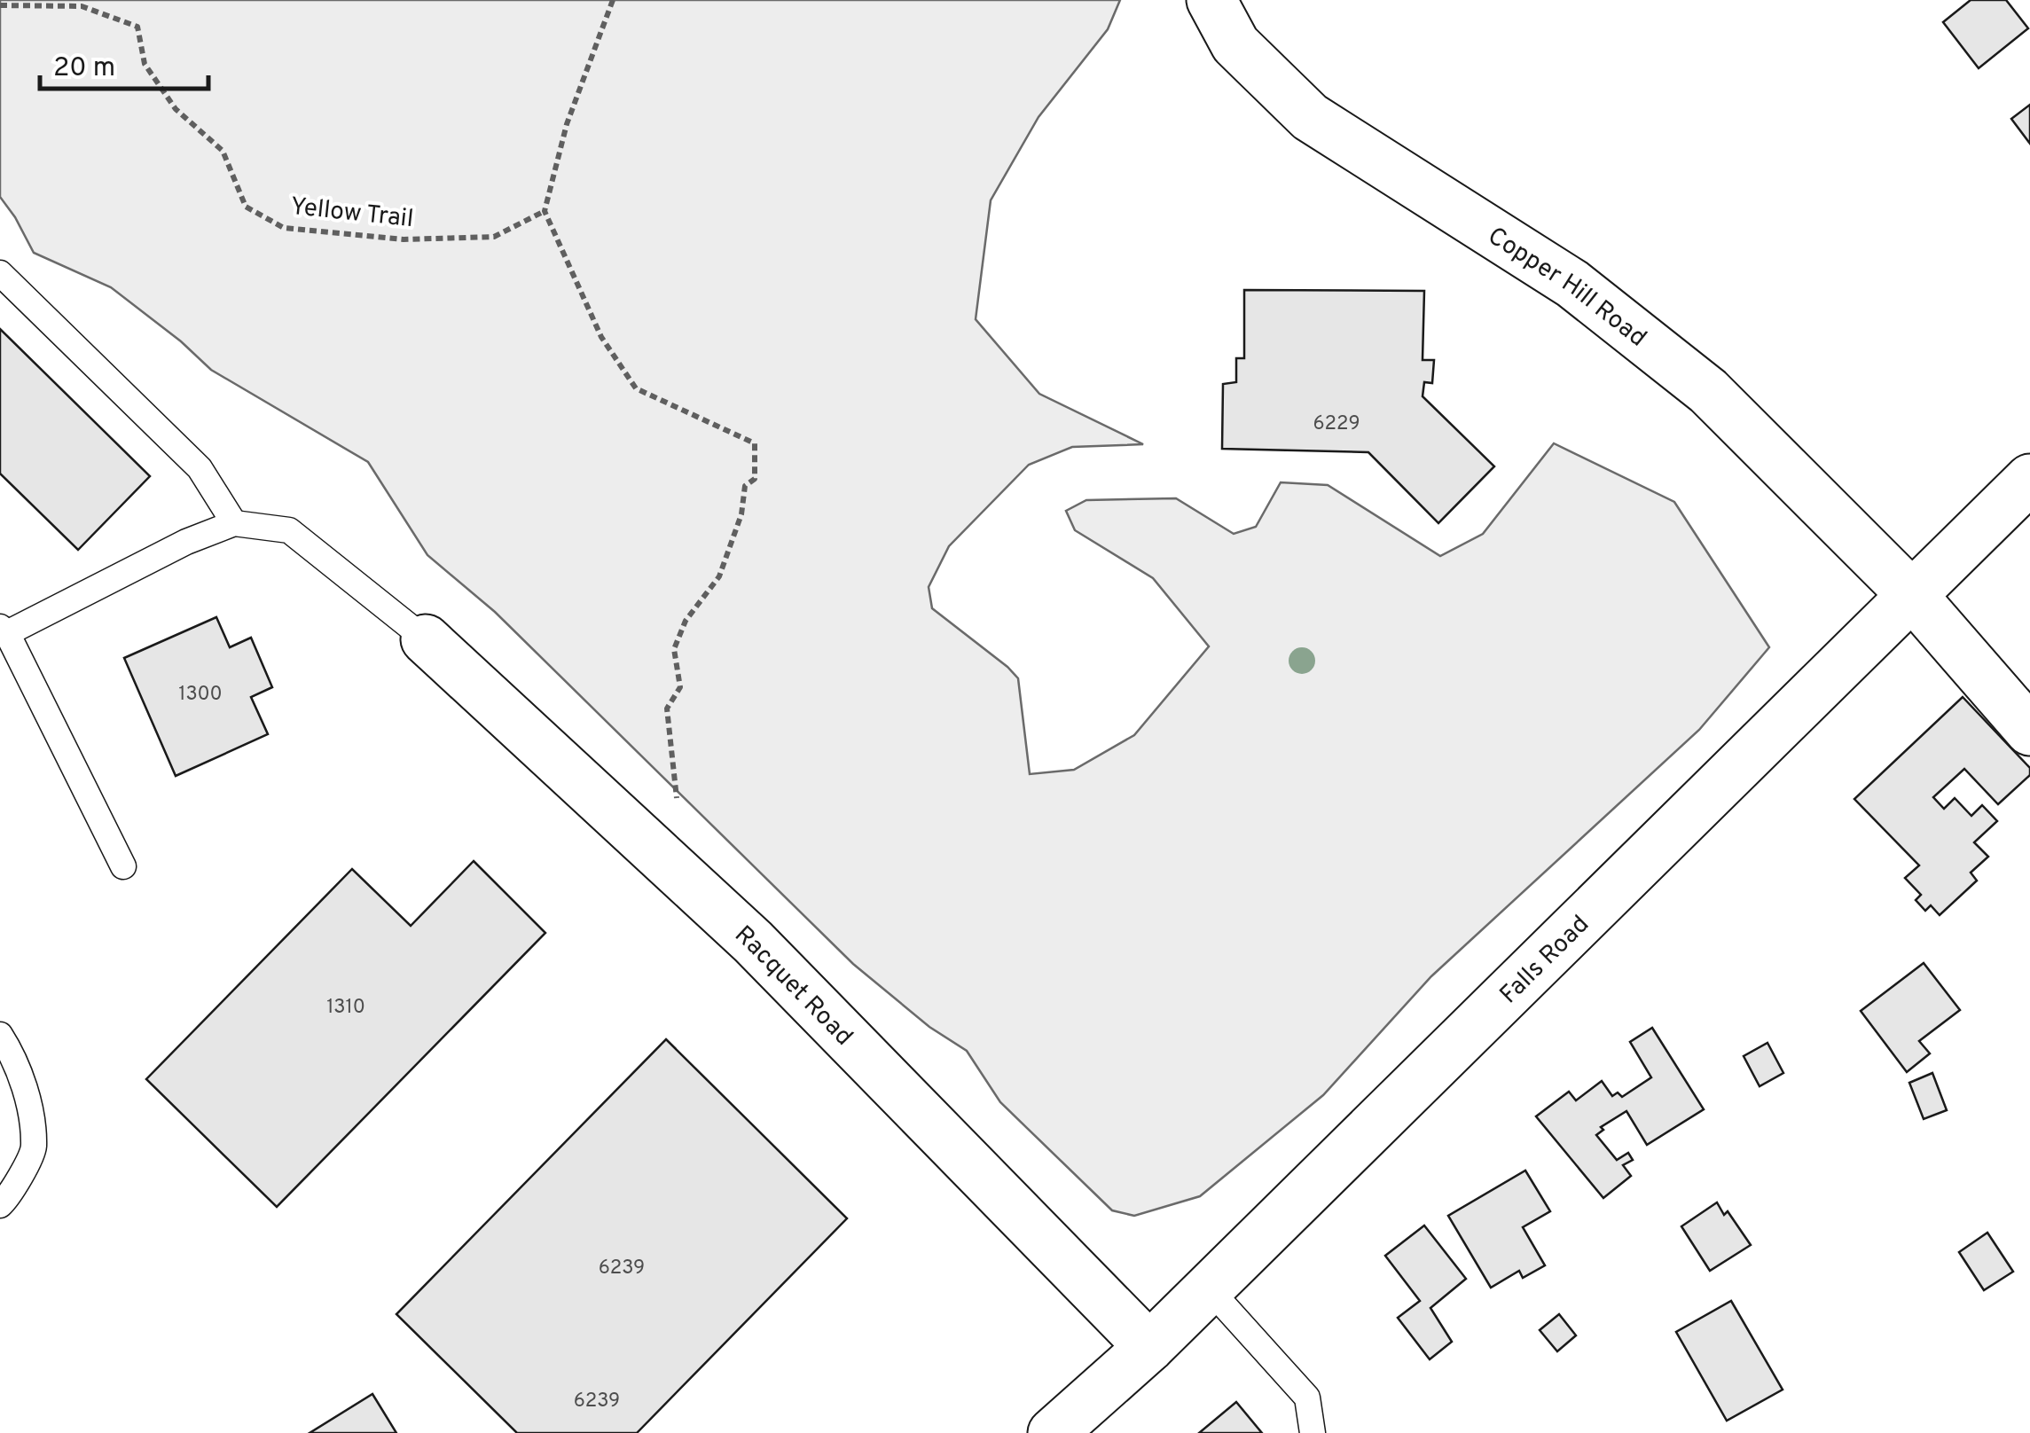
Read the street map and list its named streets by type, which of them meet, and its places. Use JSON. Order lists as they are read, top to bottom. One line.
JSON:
{"streets":{"street":["Copper Hill Road","Falls Road","Racquet Road"],"path":["Yellow Trail"]},"crossings":[["Copper Hill Road","Falls Road"],["Falls Road","Racquet Road"]],"house_numbers":["6229","1300","1310","6239","6239"],"scale_bar":"20 m"}
